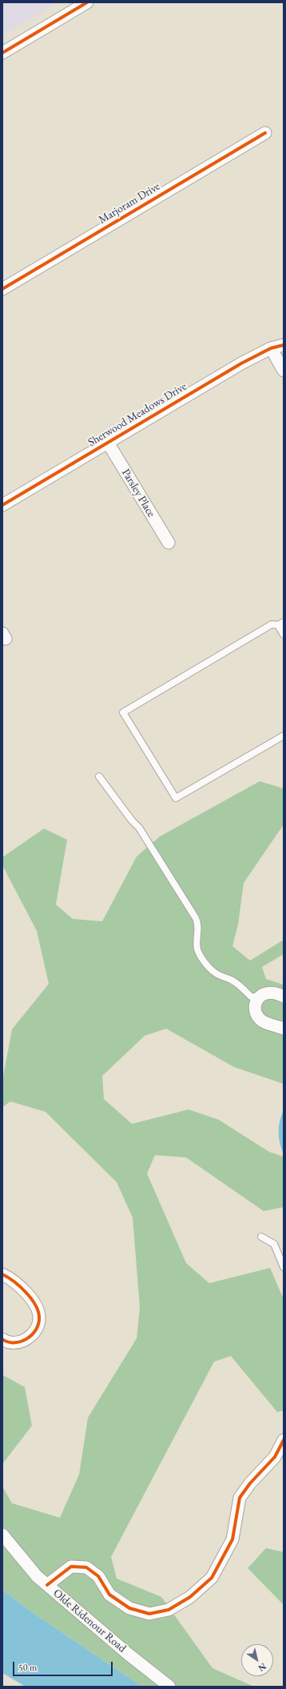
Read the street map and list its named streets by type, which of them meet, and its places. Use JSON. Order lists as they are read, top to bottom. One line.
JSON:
{"streets":{"street":["Marjoram Drive","Sherwood Meadows Drive","Parsley Place","Olde Ridenour Road"]},"crossings":[["Sherwood Meadows Drive","Parsley Place"]],"scale_bar":"50 m","north":"bottom right"}
